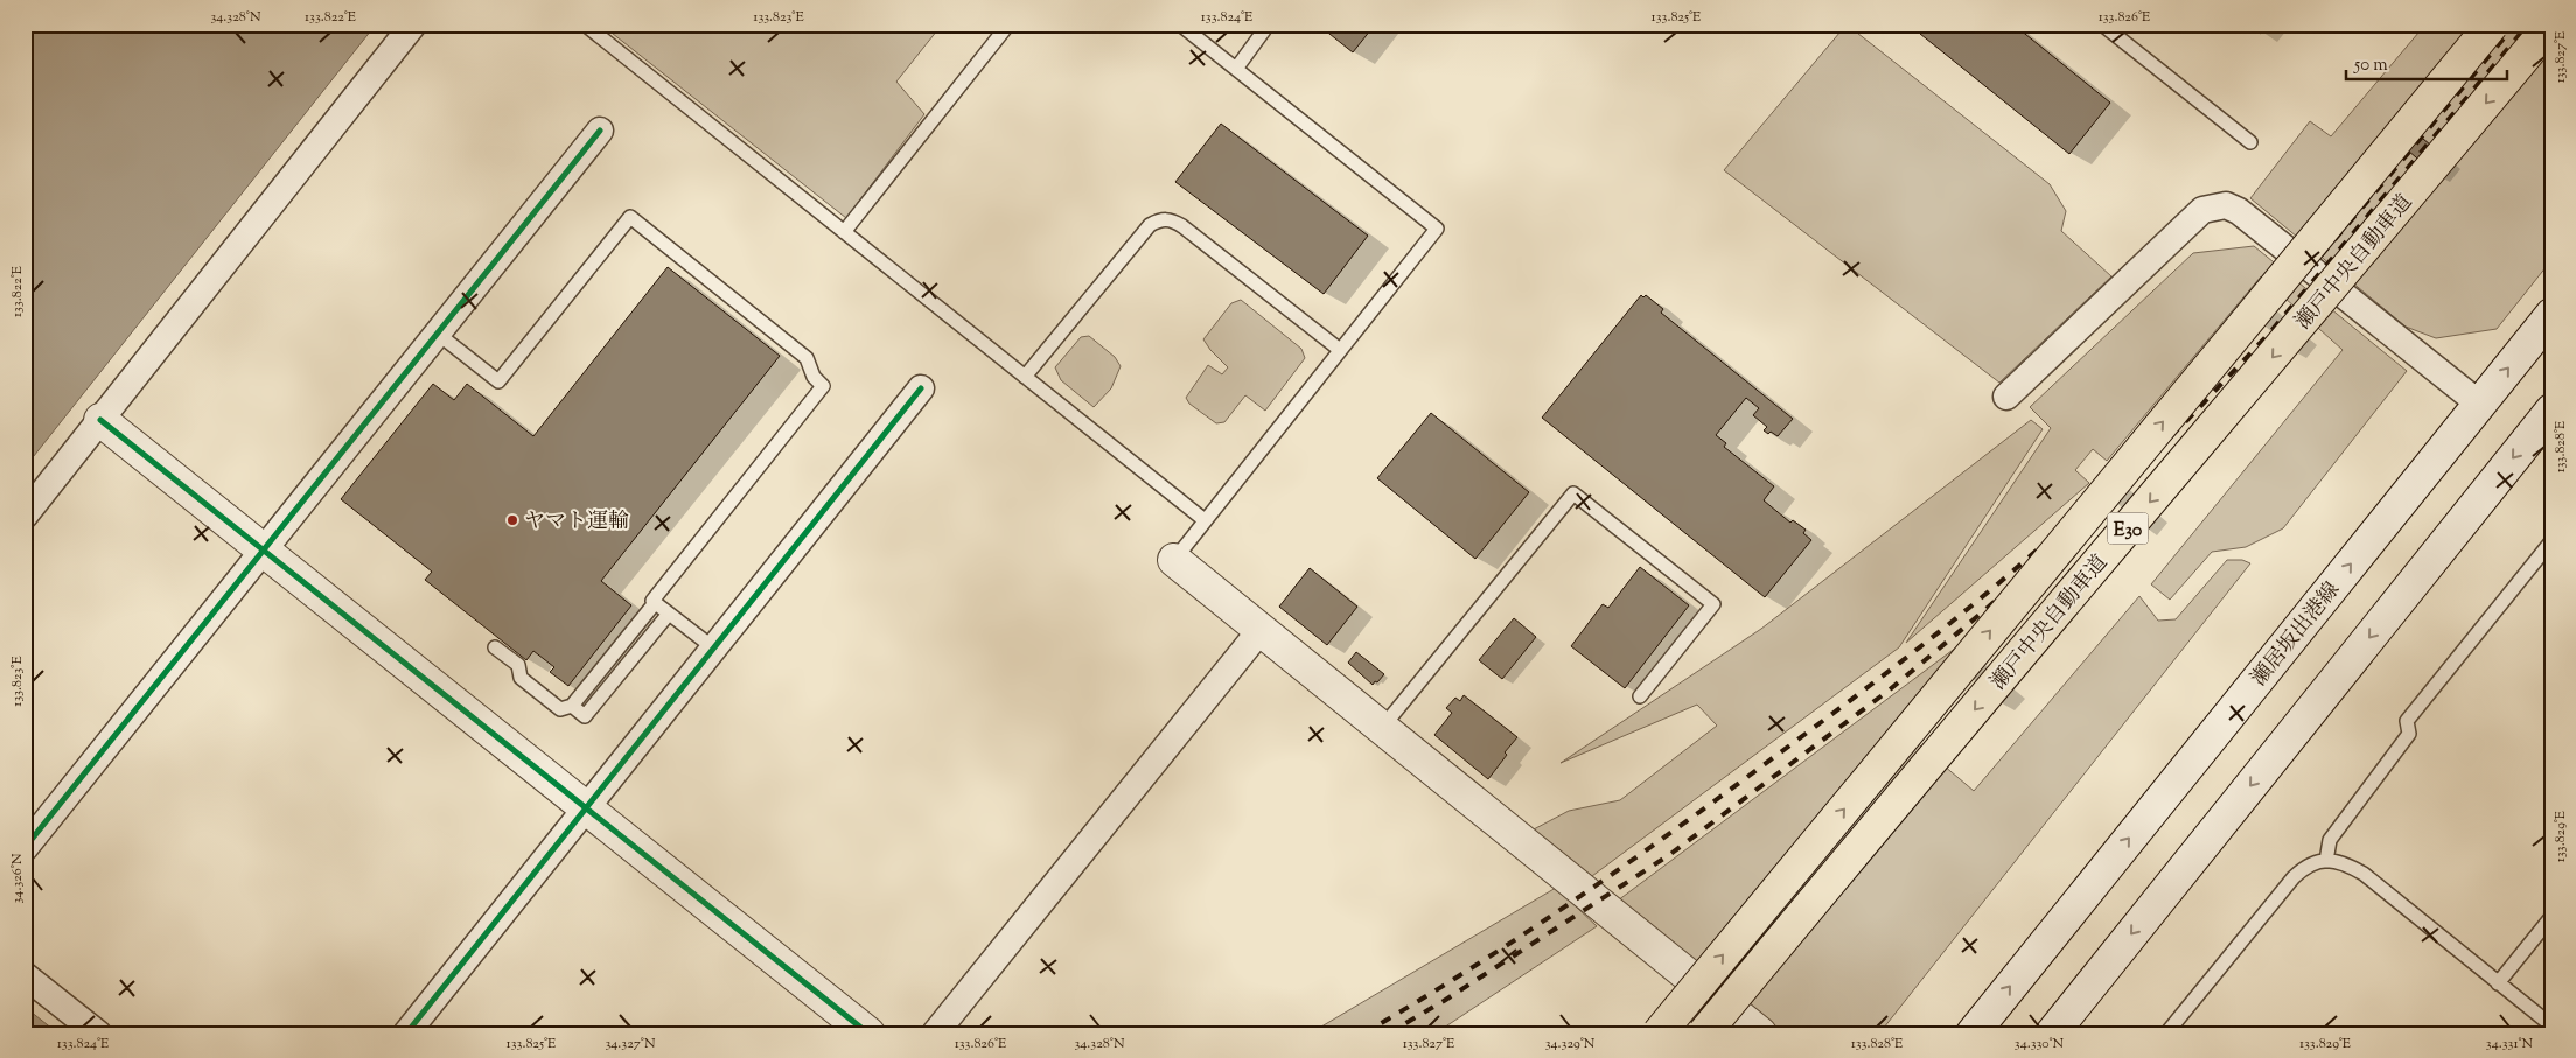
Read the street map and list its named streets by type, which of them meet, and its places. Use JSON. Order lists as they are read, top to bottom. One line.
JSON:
{"streets":{"highway":["瀬戸中央自動車道","E30"],"street":["瀬居坂出港線"]},"places":["ヤマト運輸"],"scale_bar":"50 m","coordinates":["34.328°N","133.822°E","133.823°E","133.824°E","133.825°E","133.826°E","133.827°E","133.828°E","133.829°E","34.326°N","34.327°N","34.329°N","34.330°N","34.331°N"]}
